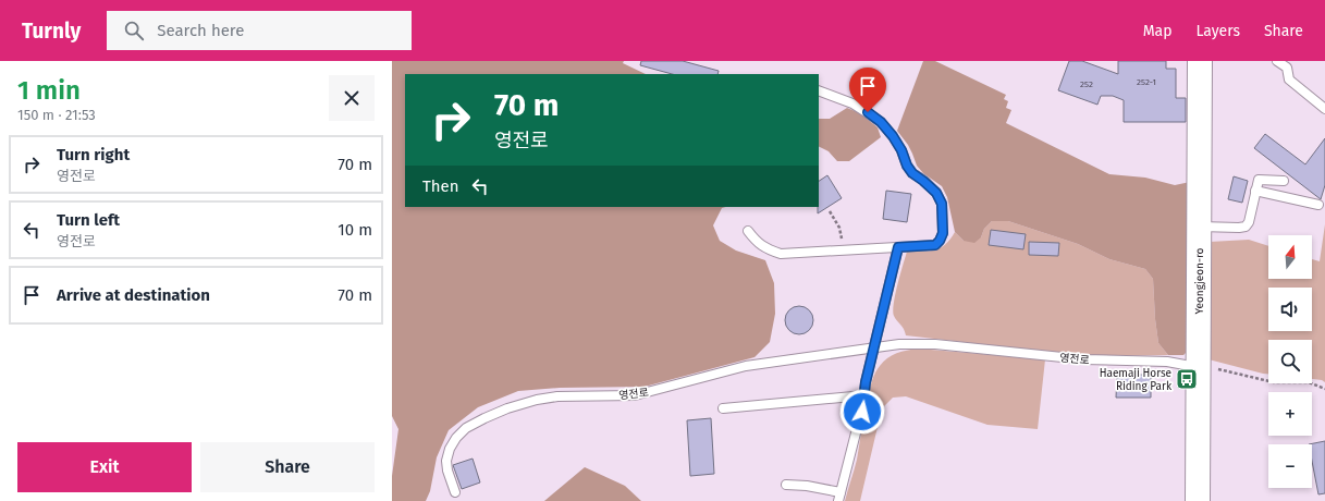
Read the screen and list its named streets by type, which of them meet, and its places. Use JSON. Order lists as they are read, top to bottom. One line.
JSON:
{"streets":{"street":["Yeongjeon-ro"],"lane":["영전로"]},"crossings":[["Yeongjeon-ro","영전로"]],"places":{"bus stop":["Haemaji Horse Riding Park"]},"house_numbers":["252-1","252"],"north":"top","page":{"header":"Turnly","search":"Search here","nav":["Map","Layers","Share"],"heading":["1 min","150 m · 21:53"],"turn":["70 m","영전로"],"list":[{"name":"Turn right","note":"영전로","value":"70 m"},{"name":"Turn left","note":"영전로","value":"10 m"},{"name":"Arrive at destination","value":"70 m"}],"then":"Then","map_buttons":["+","−"],"buttons":["Exit","Share"]}}
